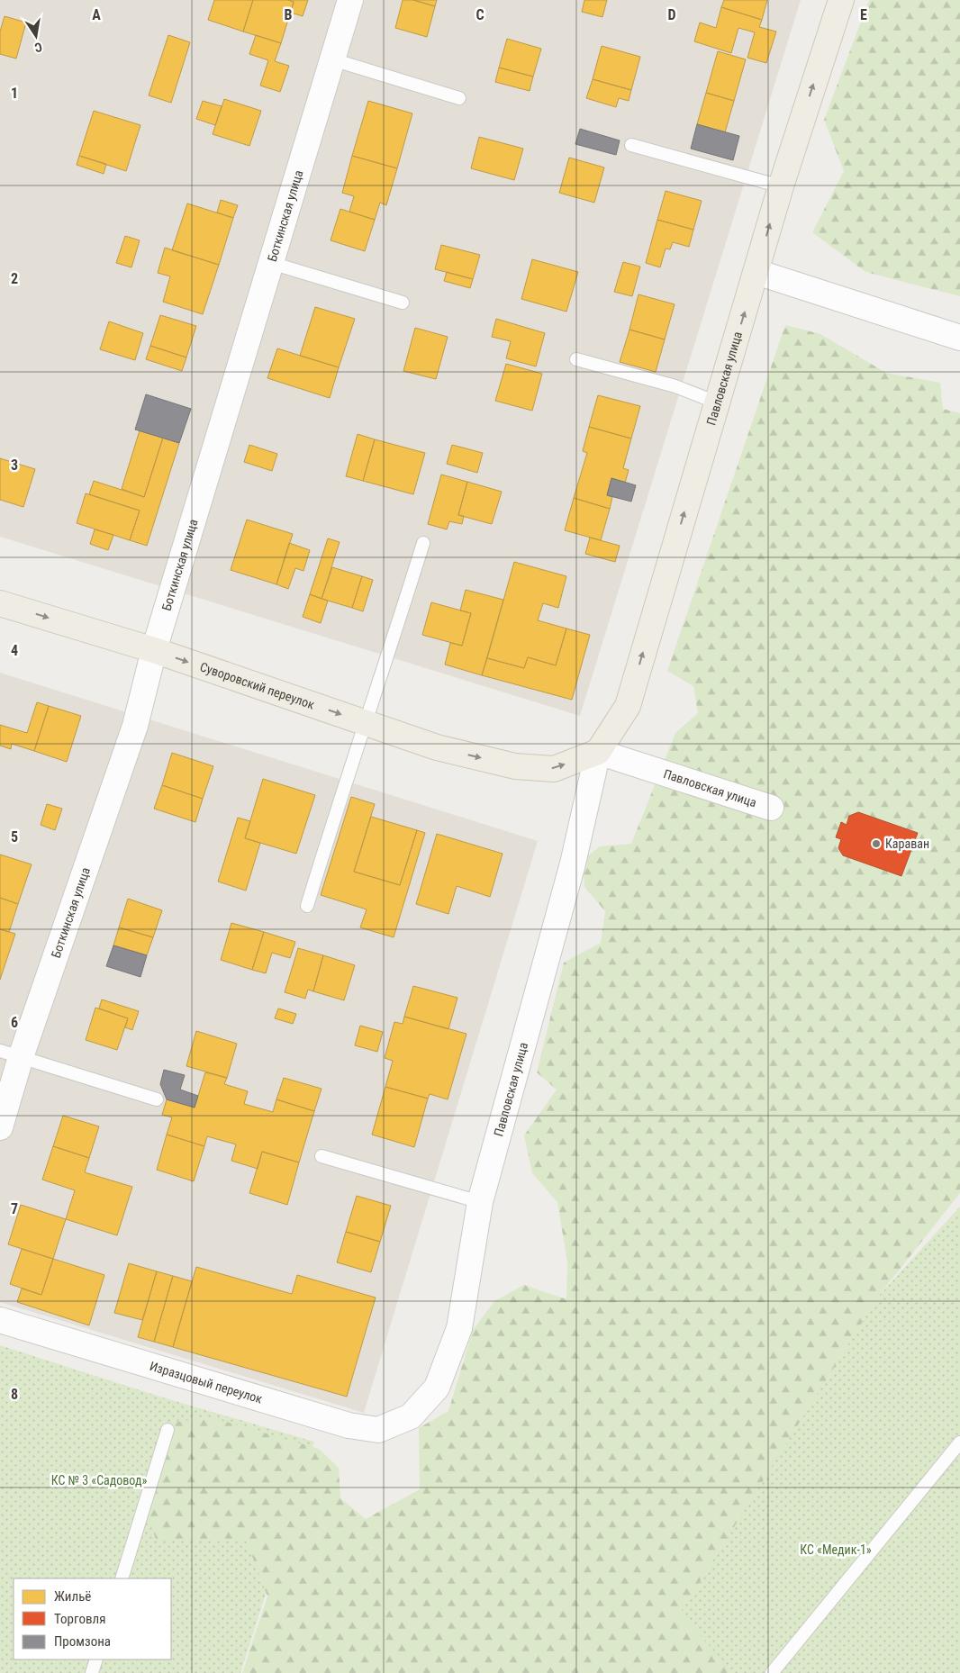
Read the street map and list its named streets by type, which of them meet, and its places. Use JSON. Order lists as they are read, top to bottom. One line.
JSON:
{"streets":{"main road":["Павловская улица","Суворовский переулок"],"street":["Боткинская улица","Изразцовый переулок"]},"crossings":[["Боткинская улица","Суворовский переулок"],["Павловская улица","Суворовский переулок"],["Павловская улица","Изразцовый переулок"]],"one_way":["Павловская улица","Суворовский переулок"],"parks":["КС № 3 «Садовод»","КС «Медик-1»"],"places":["Караван"],"legend":["Жильё","Торговля","Промзона"],"north":"bottom","grid":{"columns":["A","B","C","D","E"],"rows":["1","2","3","4","5","6","7","8"]}}
